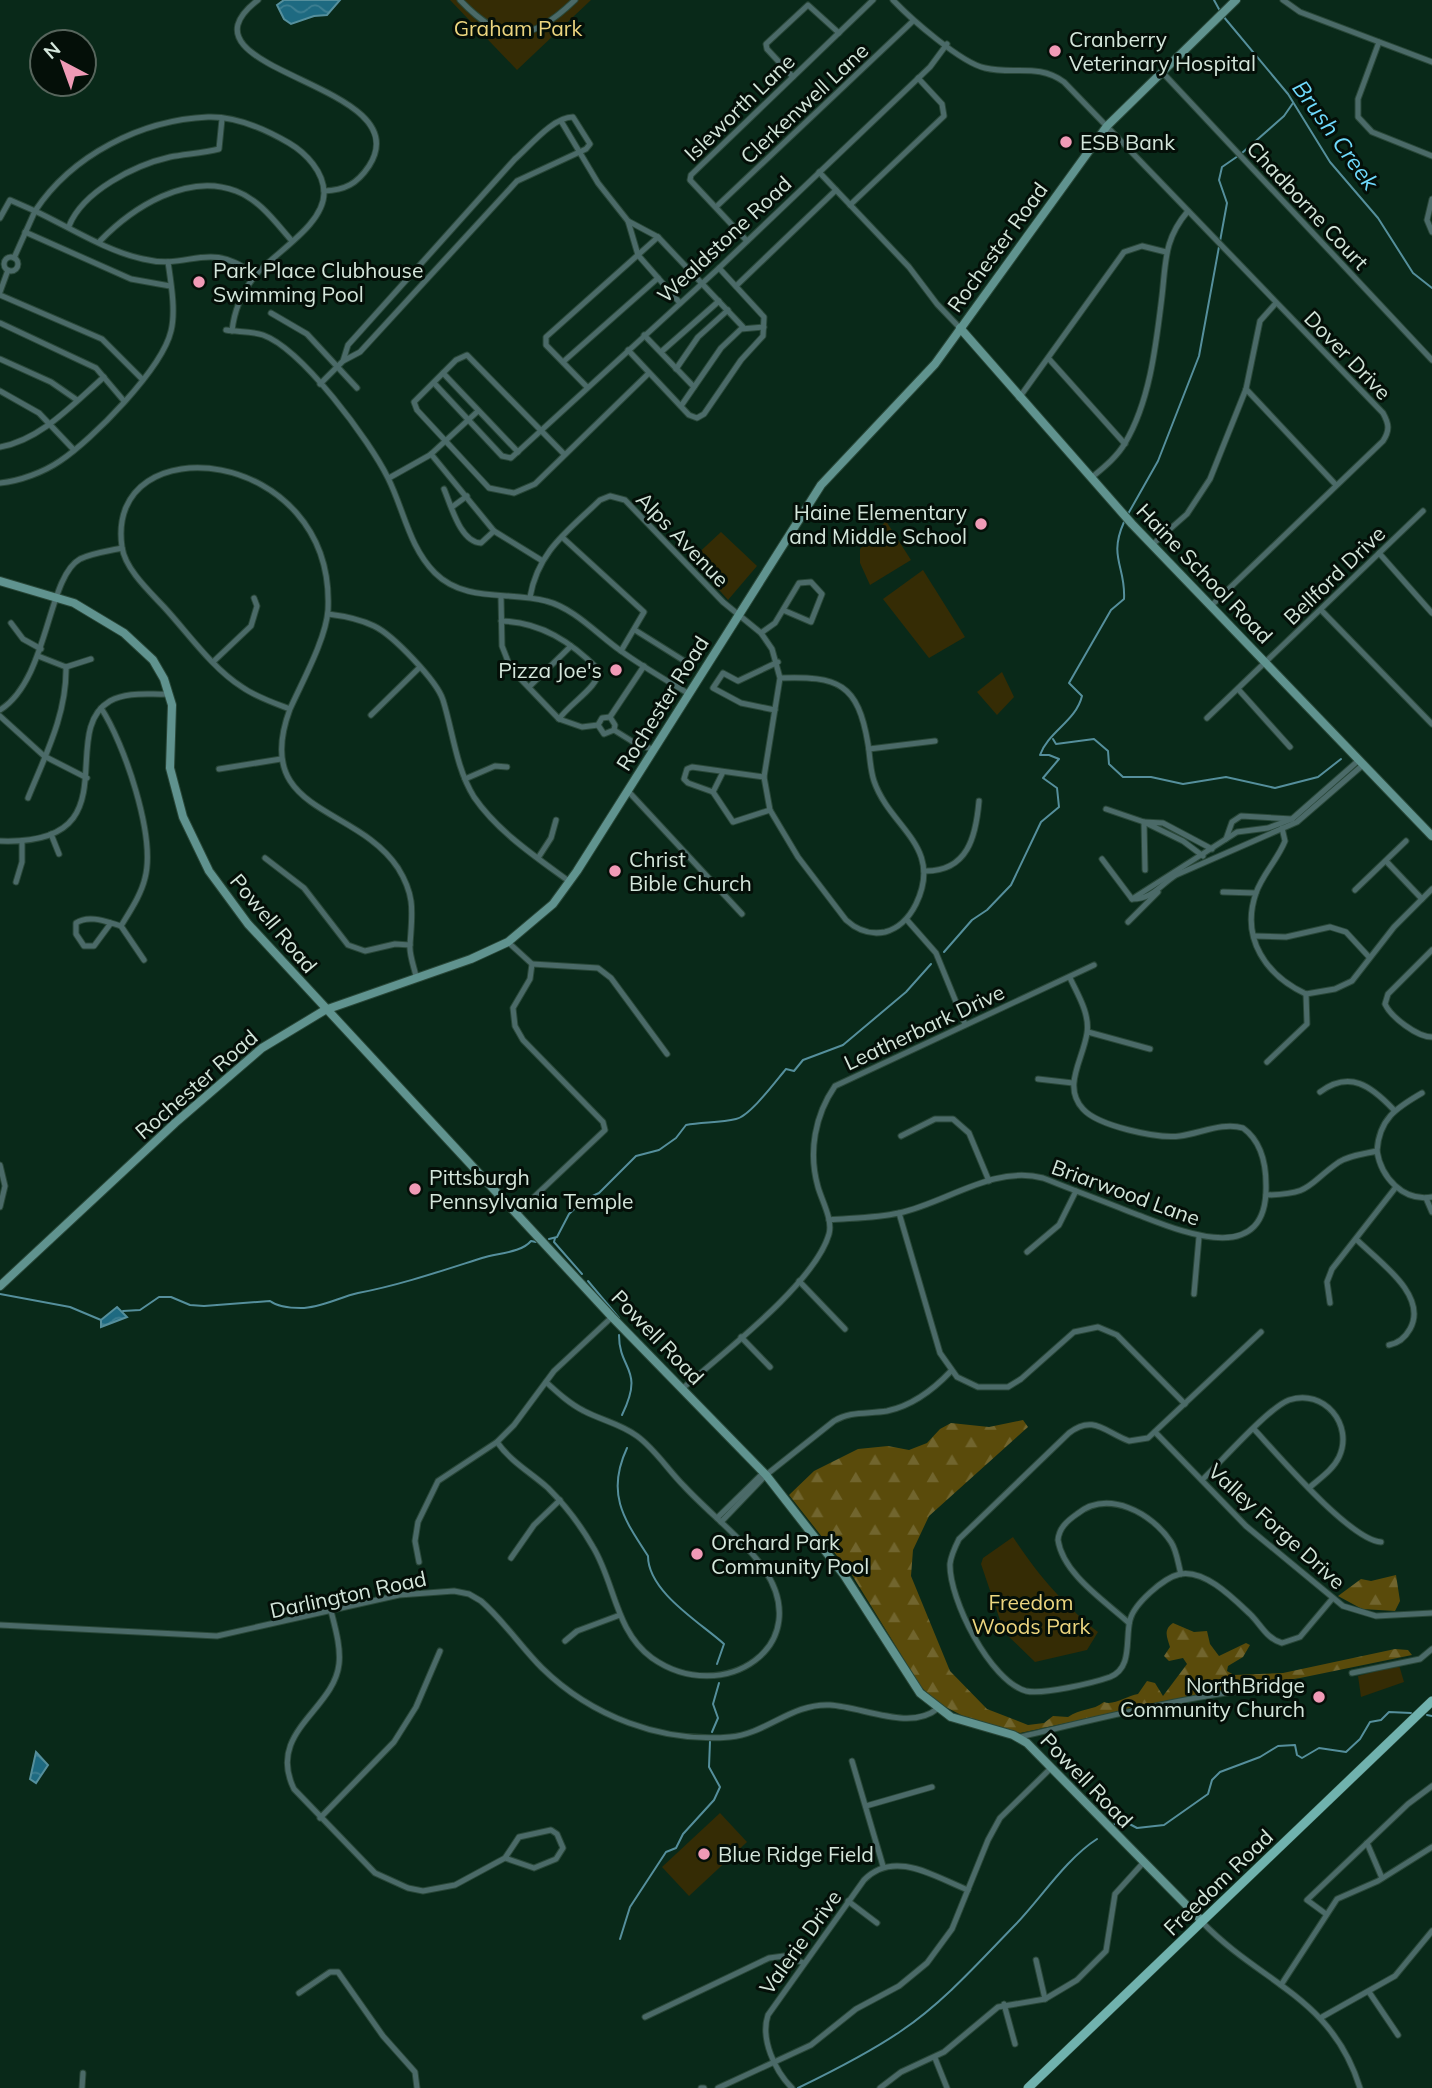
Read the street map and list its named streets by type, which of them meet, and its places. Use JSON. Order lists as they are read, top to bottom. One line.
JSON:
{"streets":{"main road":["Freedom Road"],"street":["Clerkenwell Lane","Isleworth Lane","Chadborne Court","Wealdstone Road","Rochester Road","Dover Drive","Alps Avenue","Haine School Road","Bellford Drive","Powell Road","Leatherbark Drive","Briarwood Lane","Valley Forge Drive","Darlington Road","Valerie Drive"]},"crossings":[["Clerkenwell Lane","Isleworth Lane"],["Clerkenwell Lane","Dover Drive"],["Isleworth Lane","Wealdstone Road"],["Chadborne Court","Rochester Road"],["Wealdstone Road","Dover Drive"],["Rochester Road","Dover Drive"],["Rochester Road","Alps Avenue"],["Rochester Road","Haine School Road"],["Rochester Road","Powell Road"],["Dover Drive","Haine School Road"],["Haine School Road","Bellford Drive"],["Powell Road","Darlington Road"],["Powell Road","Freedom Road"],["Leatherbark Drive","Briarwood Lane"]],"water":["Brush Creek"],"parks":["Graham Park","Freedom Woods Park"],"places":["Cranberry Veterinary Hospital","ESB Bank","Park Place Clubhouse Swimming Pool","Haine Elementary and Middle School","Pizza Joe's","Christ Bible Church","Pittsburgh Pennsylvania Temple","Orchard Park Community Pool","NorthBridge Community Church","Blue Ridge Field"],"north":"top left"}
